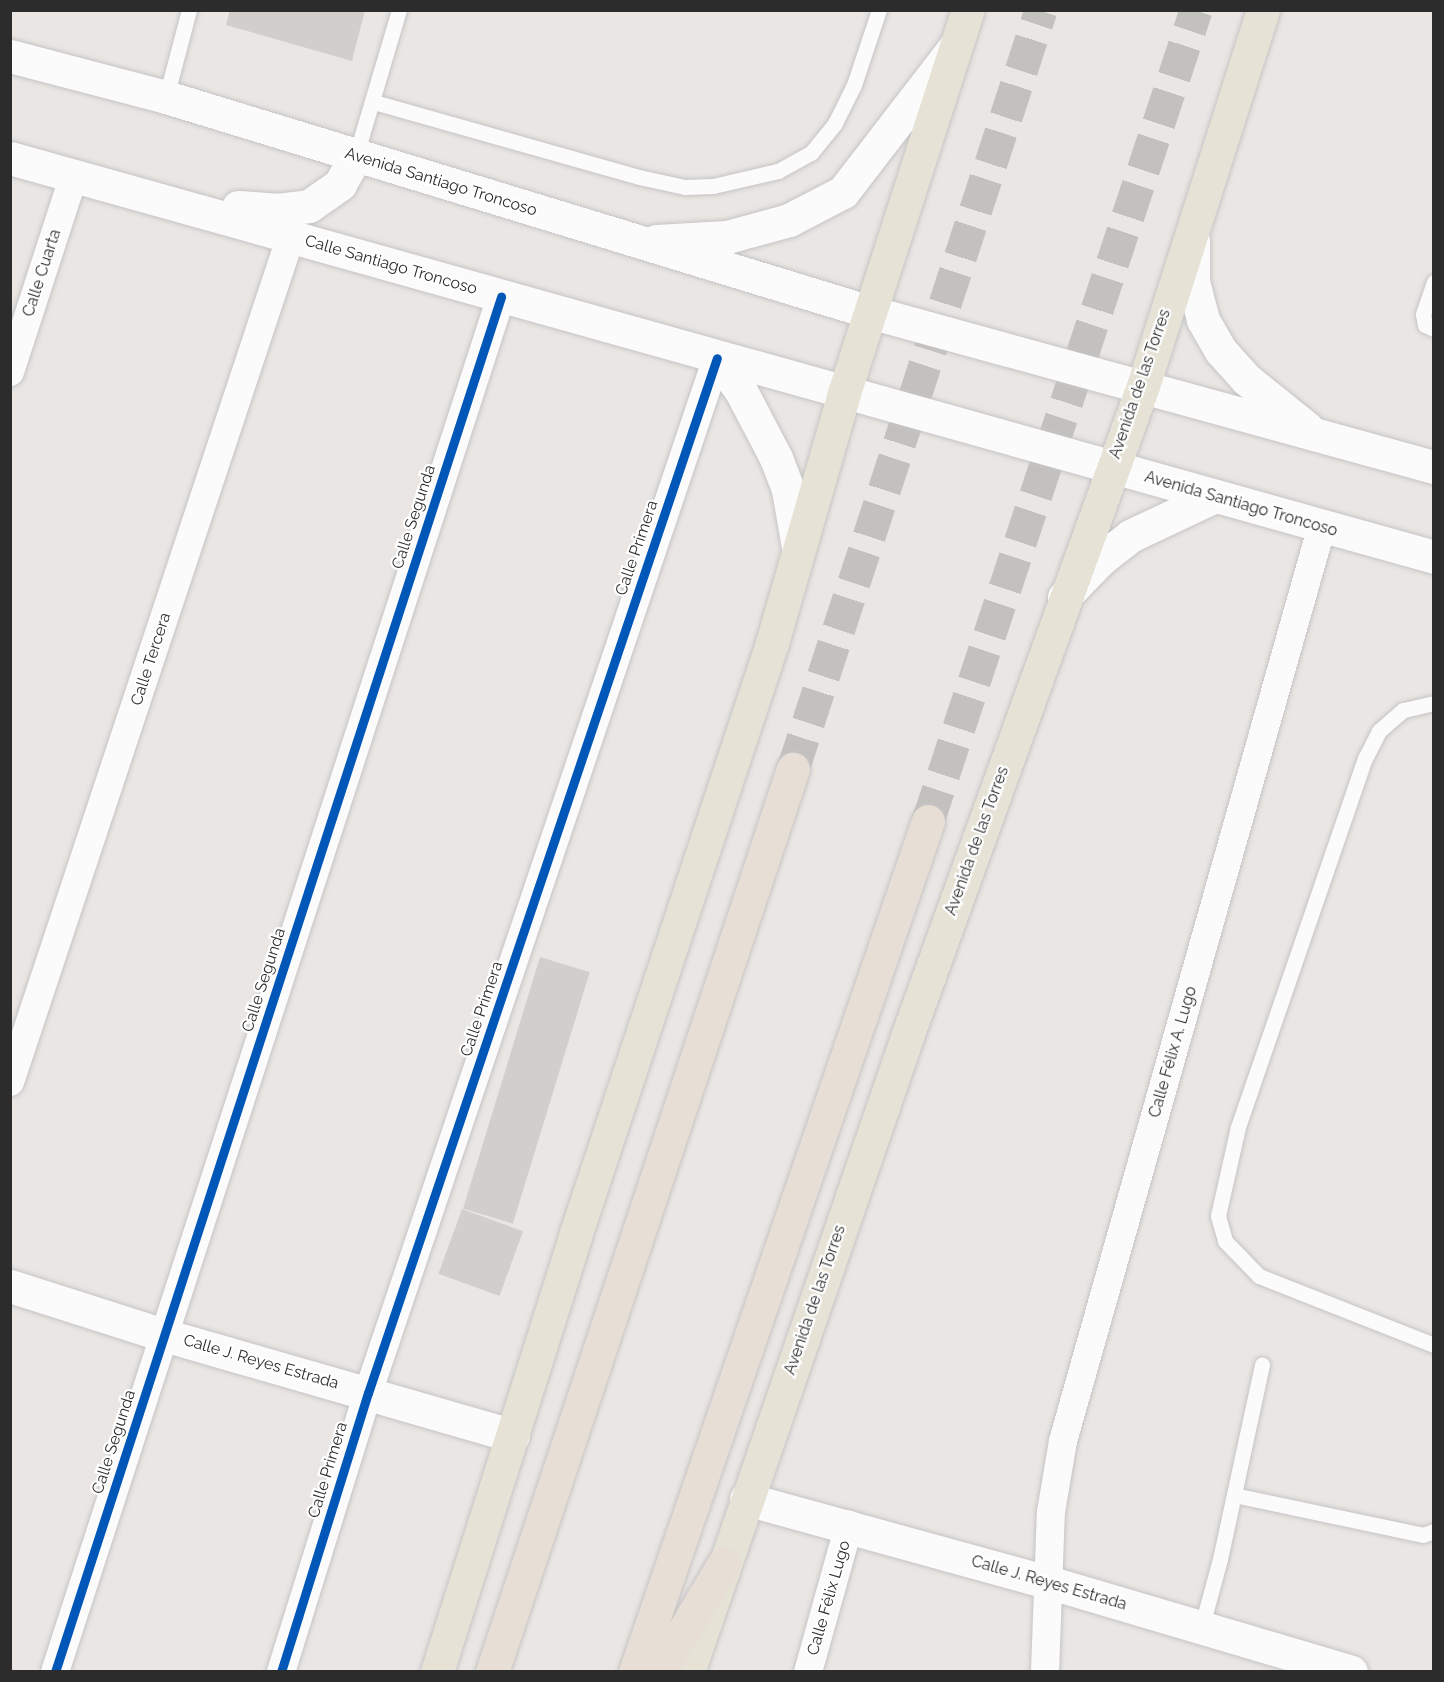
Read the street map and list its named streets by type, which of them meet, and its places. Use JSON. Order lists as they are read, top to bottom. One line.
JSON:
{"streets":{"main road":["Avenida Santiago Troncoso","Calle Santiago Troncoso","Avenida de las Torres","Calle J. Reyes Estrada"],"street":["Calle Cuarta","Calle Segunda","Calle Primera","Calle Tercera","Calle Félix A. Lugo","Calle Félix Lugo"]},"crossings":[["Avenida Santiago Troncoso","Calle Santiago Troncoso"],["Avenida Santiago Troncoso","Avenida de las Torres"],["Avenida Santiago Troncoso","Calle Félix A. Lugo"],["Calle Santiago Troncoso","Calle Cuarta"],["Calle Santiago Troncoso","Calle Segunda"],["Calle Santiago Troncoso","Calle Primera"],["Calle Santiago Troncoso","Calle Tercera"],["Avenida de las Torres","Calle J. Reyes Estrada"],["Calle Segunda","Calle J. Reyes Estrada"],["Calle Primera","Calle J. Reyes Estrada"],["Calle Félix A. Lugo","Calle J. Reyes Estrada"],["Calle J. Reyes Estrada","Calle Félix Lugo"]]}
